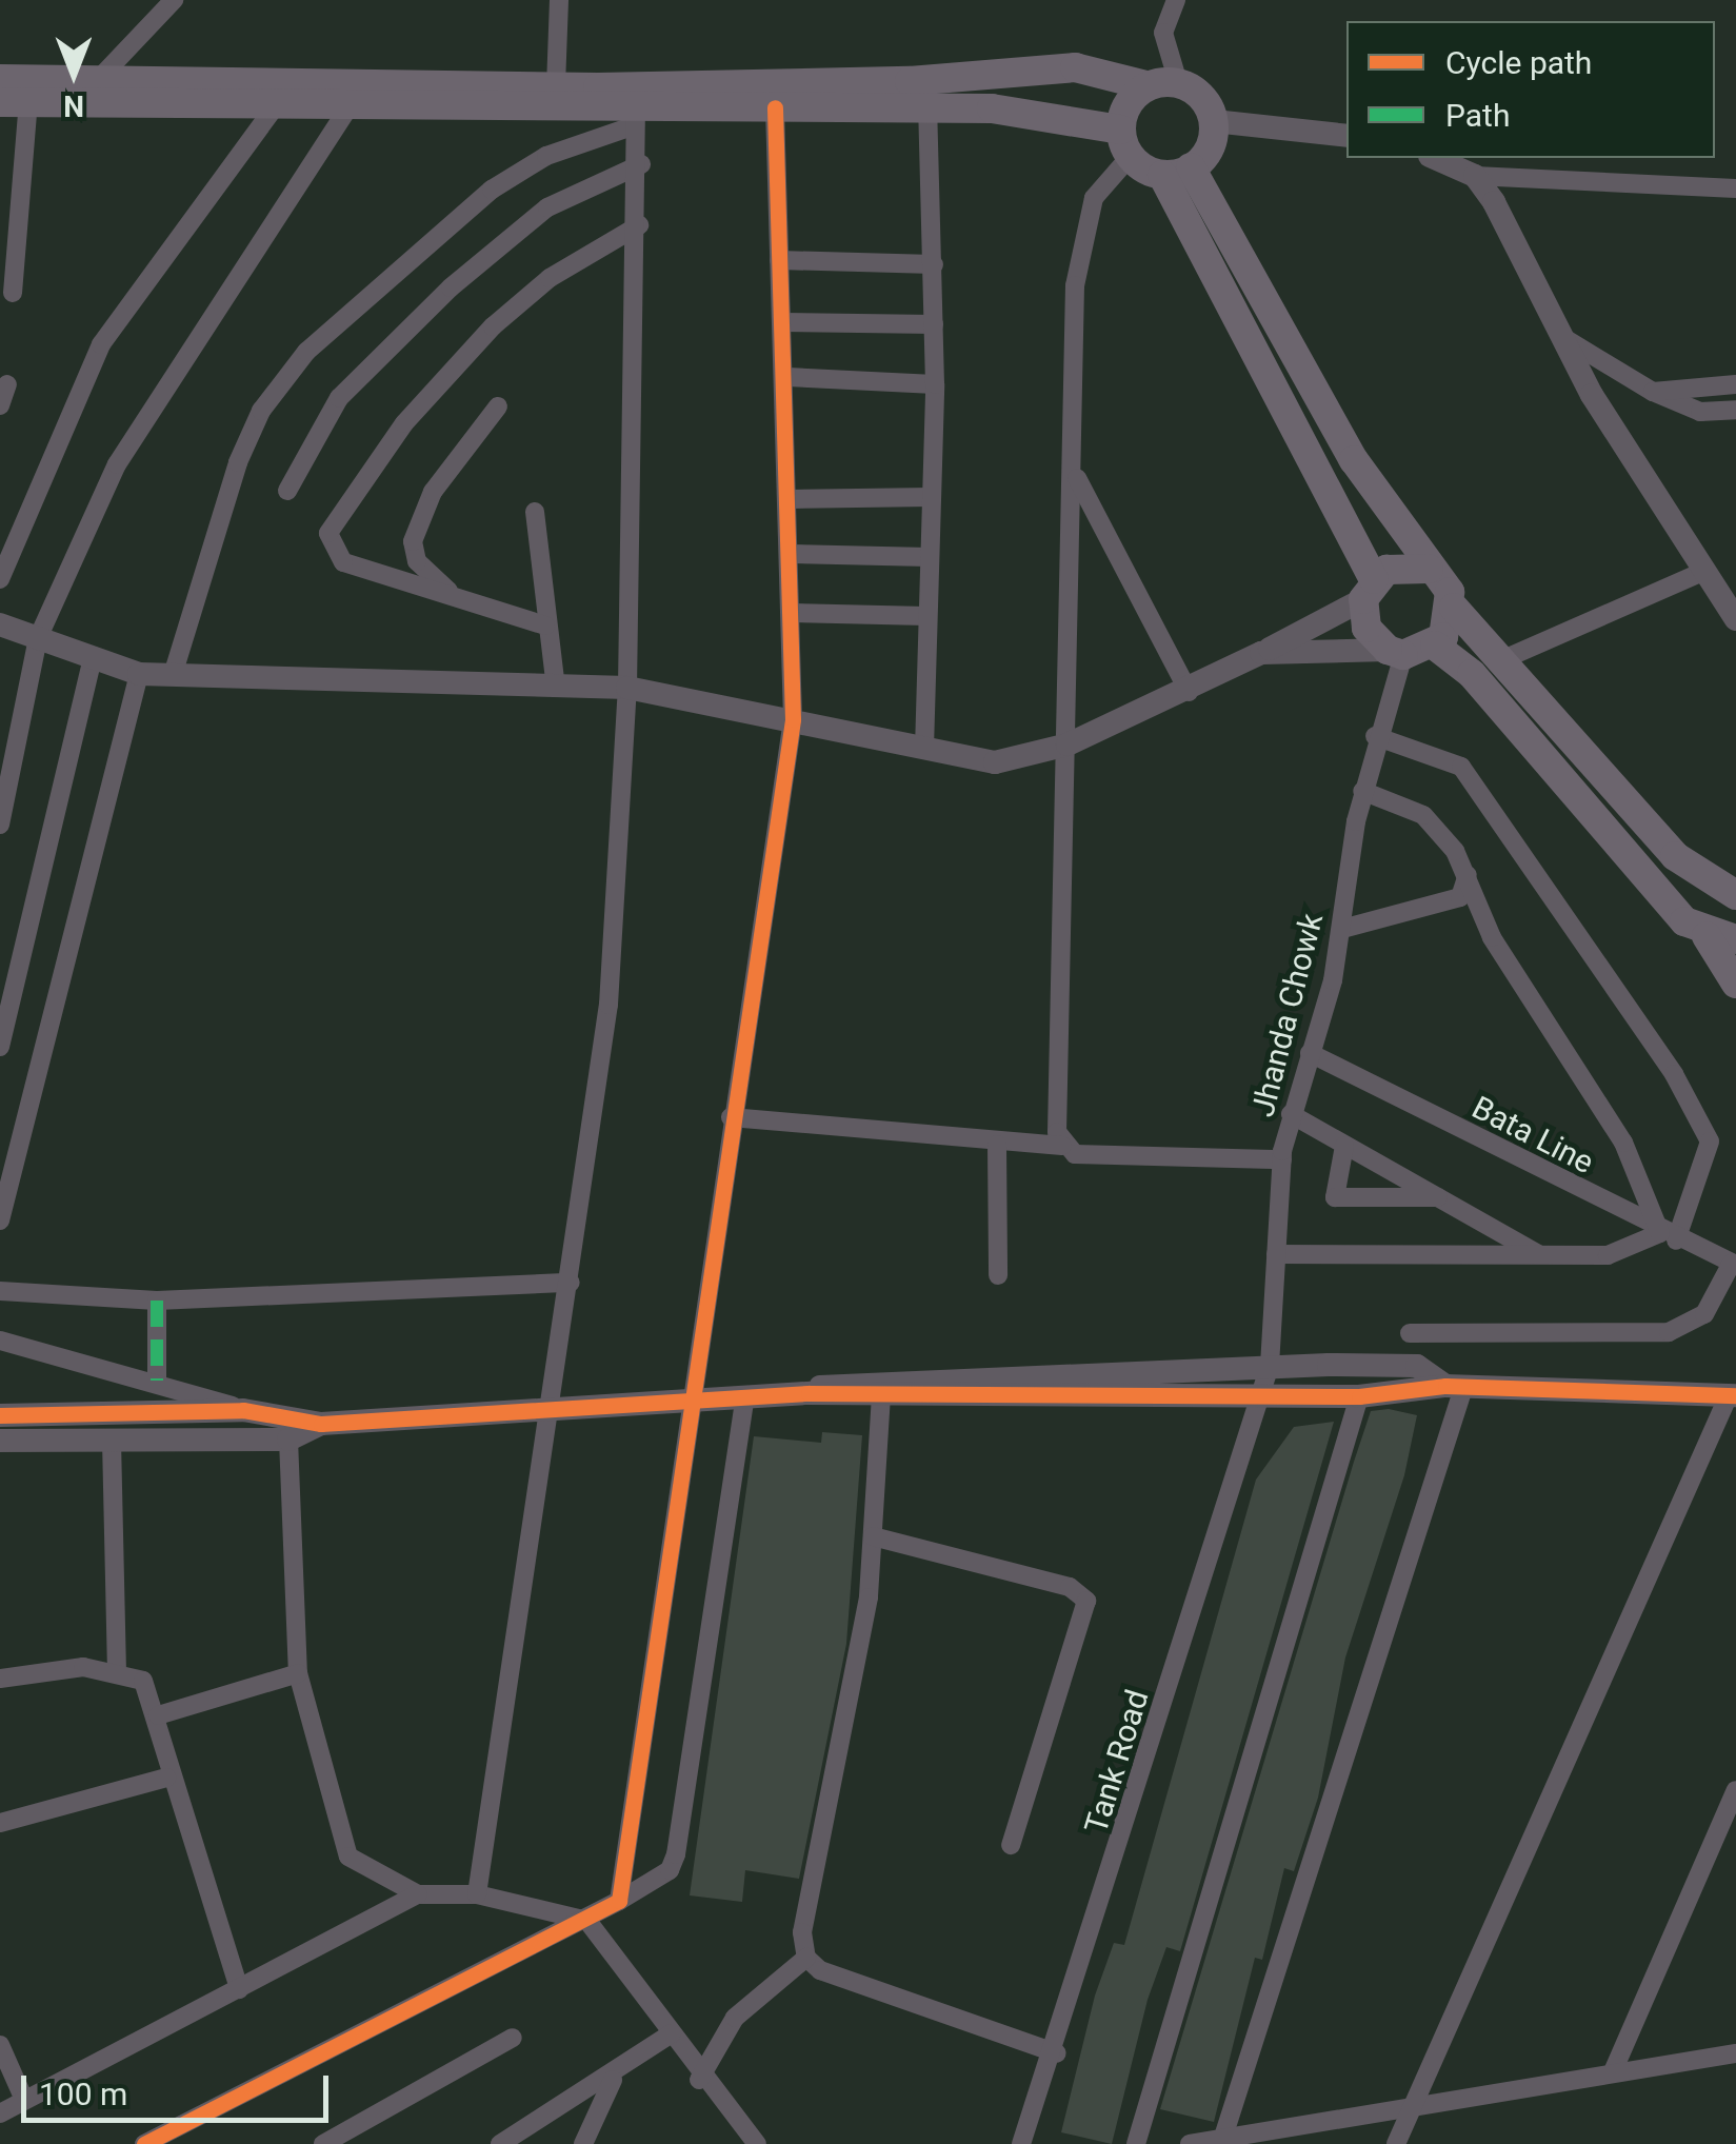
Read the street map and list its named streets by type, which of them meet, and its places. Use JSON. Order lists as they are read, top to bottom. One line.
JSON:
{"streets":{"street":["Jhanda Chowk","Bata Line","Tank Road"]},"crossings":[["Jhanda Chowk","Bata Line"],["Jhanda Chowk","Tank Road"]],"legend":["Cycle path","Path"],"scale_bar":"100 m","north":"bottom"}
